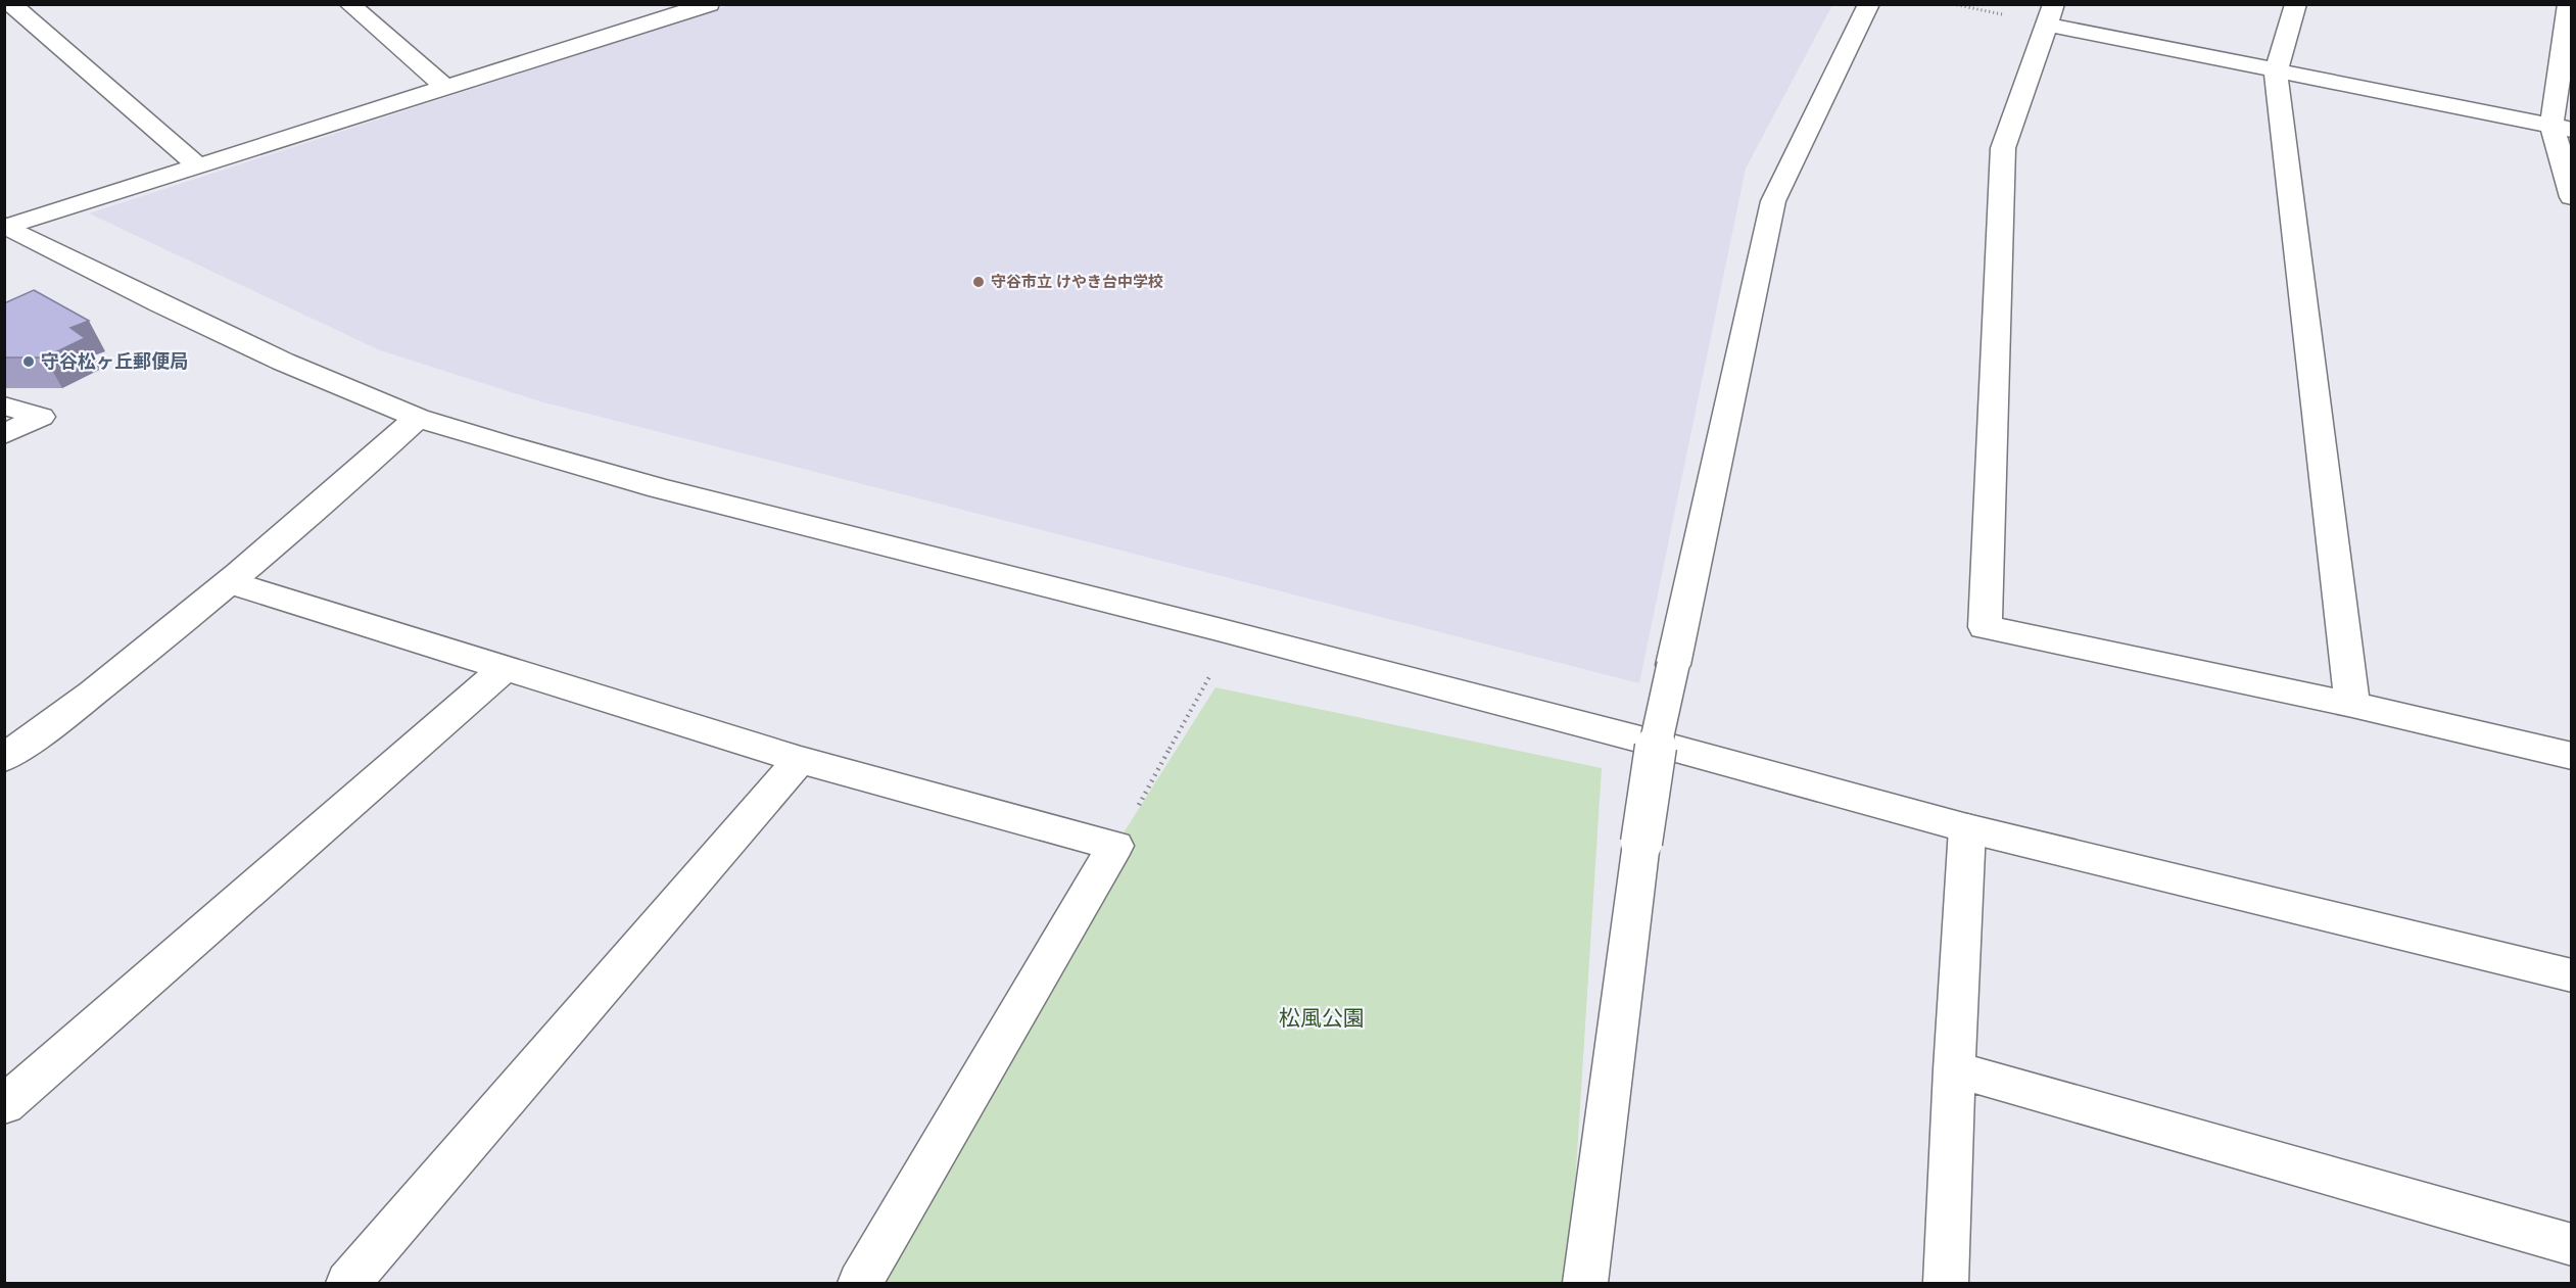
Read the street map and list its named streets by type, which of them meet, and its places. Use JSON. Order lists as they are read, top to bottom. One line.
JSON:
{"parks":["松風公園"],"places":["守谷市立 けやき台中学校","守谷松ヶ丘郵便局"]}
